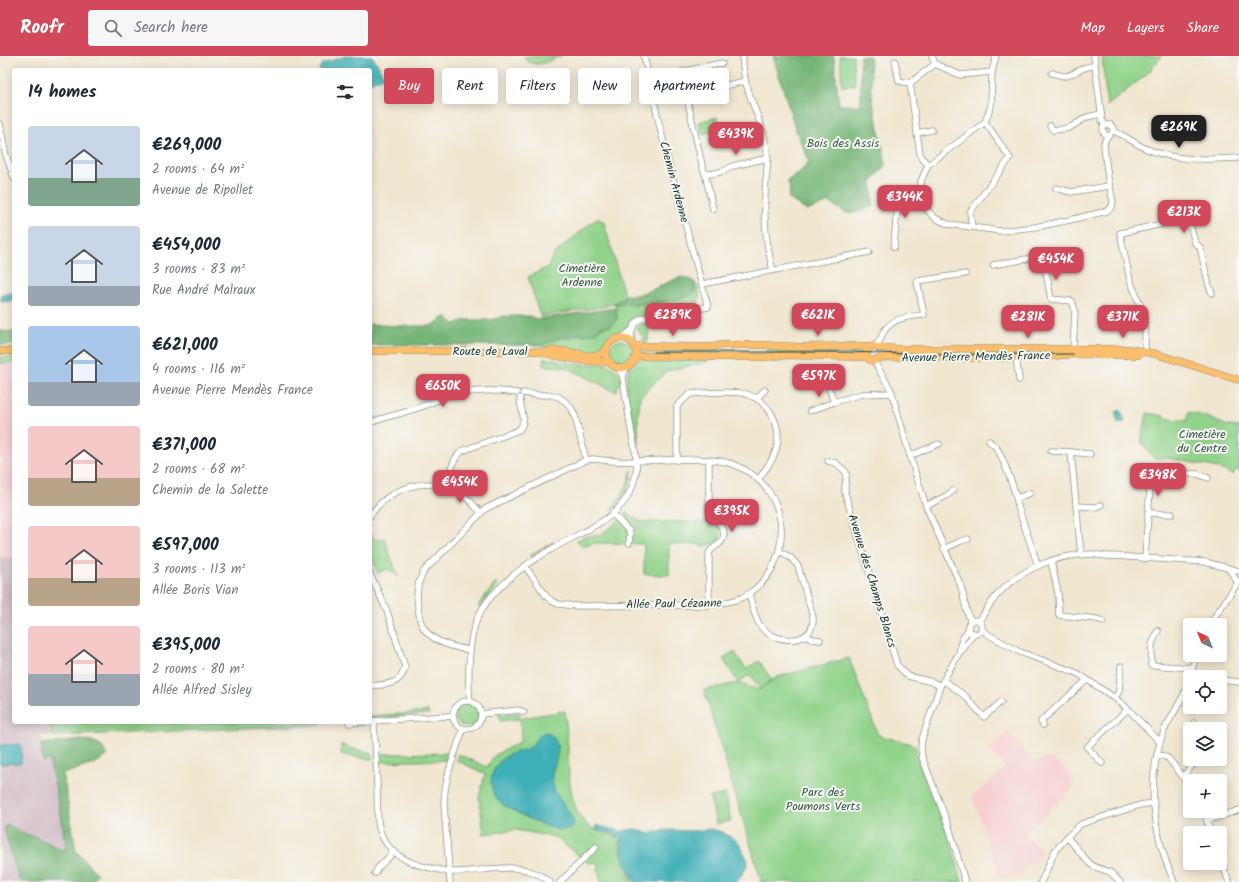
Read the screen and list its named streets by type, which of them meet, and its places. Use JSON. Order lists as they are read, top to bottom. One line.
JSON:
{"streets":{"main road":["Route de Laval","Avenue Pierre Mendès France"],"street":["Chemin Ardenne","Avenue des Champs Blancs","Allée Paul Cézanne"]},"crossings":[["Route de Laval","Avenue Pierre Mendès France"]],"parks":["Bois des Assis","Cimetière Ardenne","Cimetière du Centre","Parc des Poumons Verts"],"north":"top left","page":{"header":"Roofr","search":"Search here","nav":["Map","Layers","Share"],"chip":["Buy","Rent","Filters","New","Apartment"],"heading":"14 homes","price":["€269K","€439K","€344K","€213K","€454K","€289K","€621K","€281K","€371K","€597K","€650K","€348K","€454K","€395K"],"list":[{"name":"€269,000","note":"2 rooms · 64 m² · Avenue de Ripollet"},{"name":"€454,000","note":"3 rooms · 83 m² · Rue André Malraux"},{"name":"€621,000","note":"4 rooms · 116 m² · Avenue Pierre Mendès France"},{"name":"€371,000","note":"2 rooms · 68 m² · Chemin de la Salette"},{"name":"€597,000","note":"3 rooms · 113 m² · Allée Boris Vian"},{"name":"€395,000","note":"2 rooms · 80 m² · Allée Alfred Sisley"}],"map_buttons":["+","−"]}}
